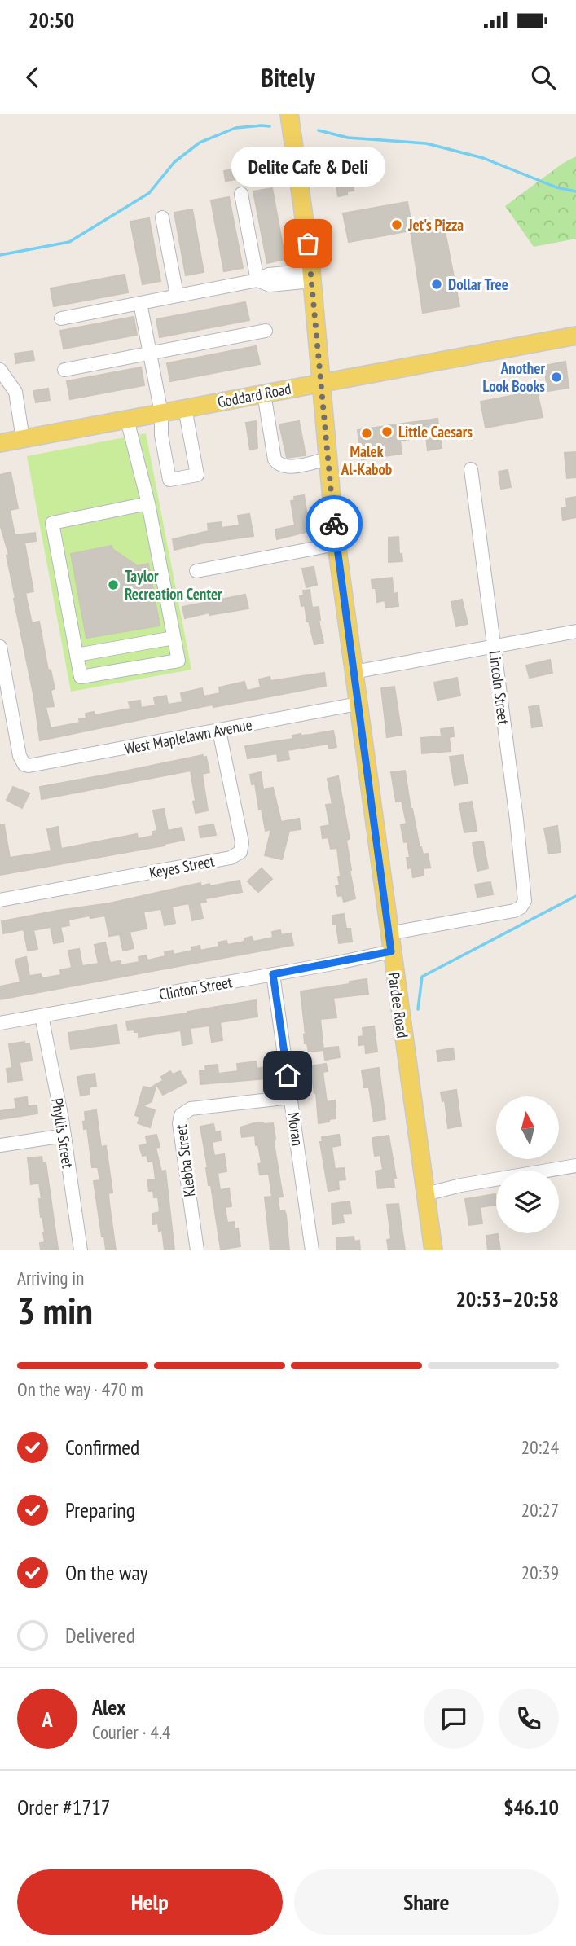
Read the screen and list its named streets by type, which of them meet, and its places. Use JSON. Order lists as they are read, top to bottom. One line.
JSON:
{"streets":{"main road":["Goddard Road","Pardee Road"],"street":["Lincoln Street","West Maplelawn Avenue","Keyes Street","Clinton Street","Moran","Phyllis Street","Klebba Street"]},"crossings":[["Goddard Road","Pardee Road"],["Lincoln Street","Pardee Road"],["West Maplelawn Avenue","Keyes Street"],["West Maplelawn Avenue","Pardee Road"],["Clinton Street","Pardee Road"],["Clinton Street","Moran"],["Clinton Street","Phyllis Street"],["Moran","Klebba Street"]],"places":["Jet's Pizza","Delite Cafe & Deli","Dollar Tree","Another Look Books","Little Caesars","Malek Al-Kabob","Taylor Recreation Center"],"north":"top","page":{"status":"20:50","header":"Bitely","bubble":"Delite Cafe & Deli","heading":["3 min","Arriving in","20:53–20:58"],"panel":["Alex","Courier · 4.4","Order #1717","$46.10"],"bar":"On the way · 470 m","list":[["Confirmed","20:24"],["Preparing","20:27"],["On the way","20:39"],"Delivered"],"round":"A","buttons":["Help","Share"]}}
